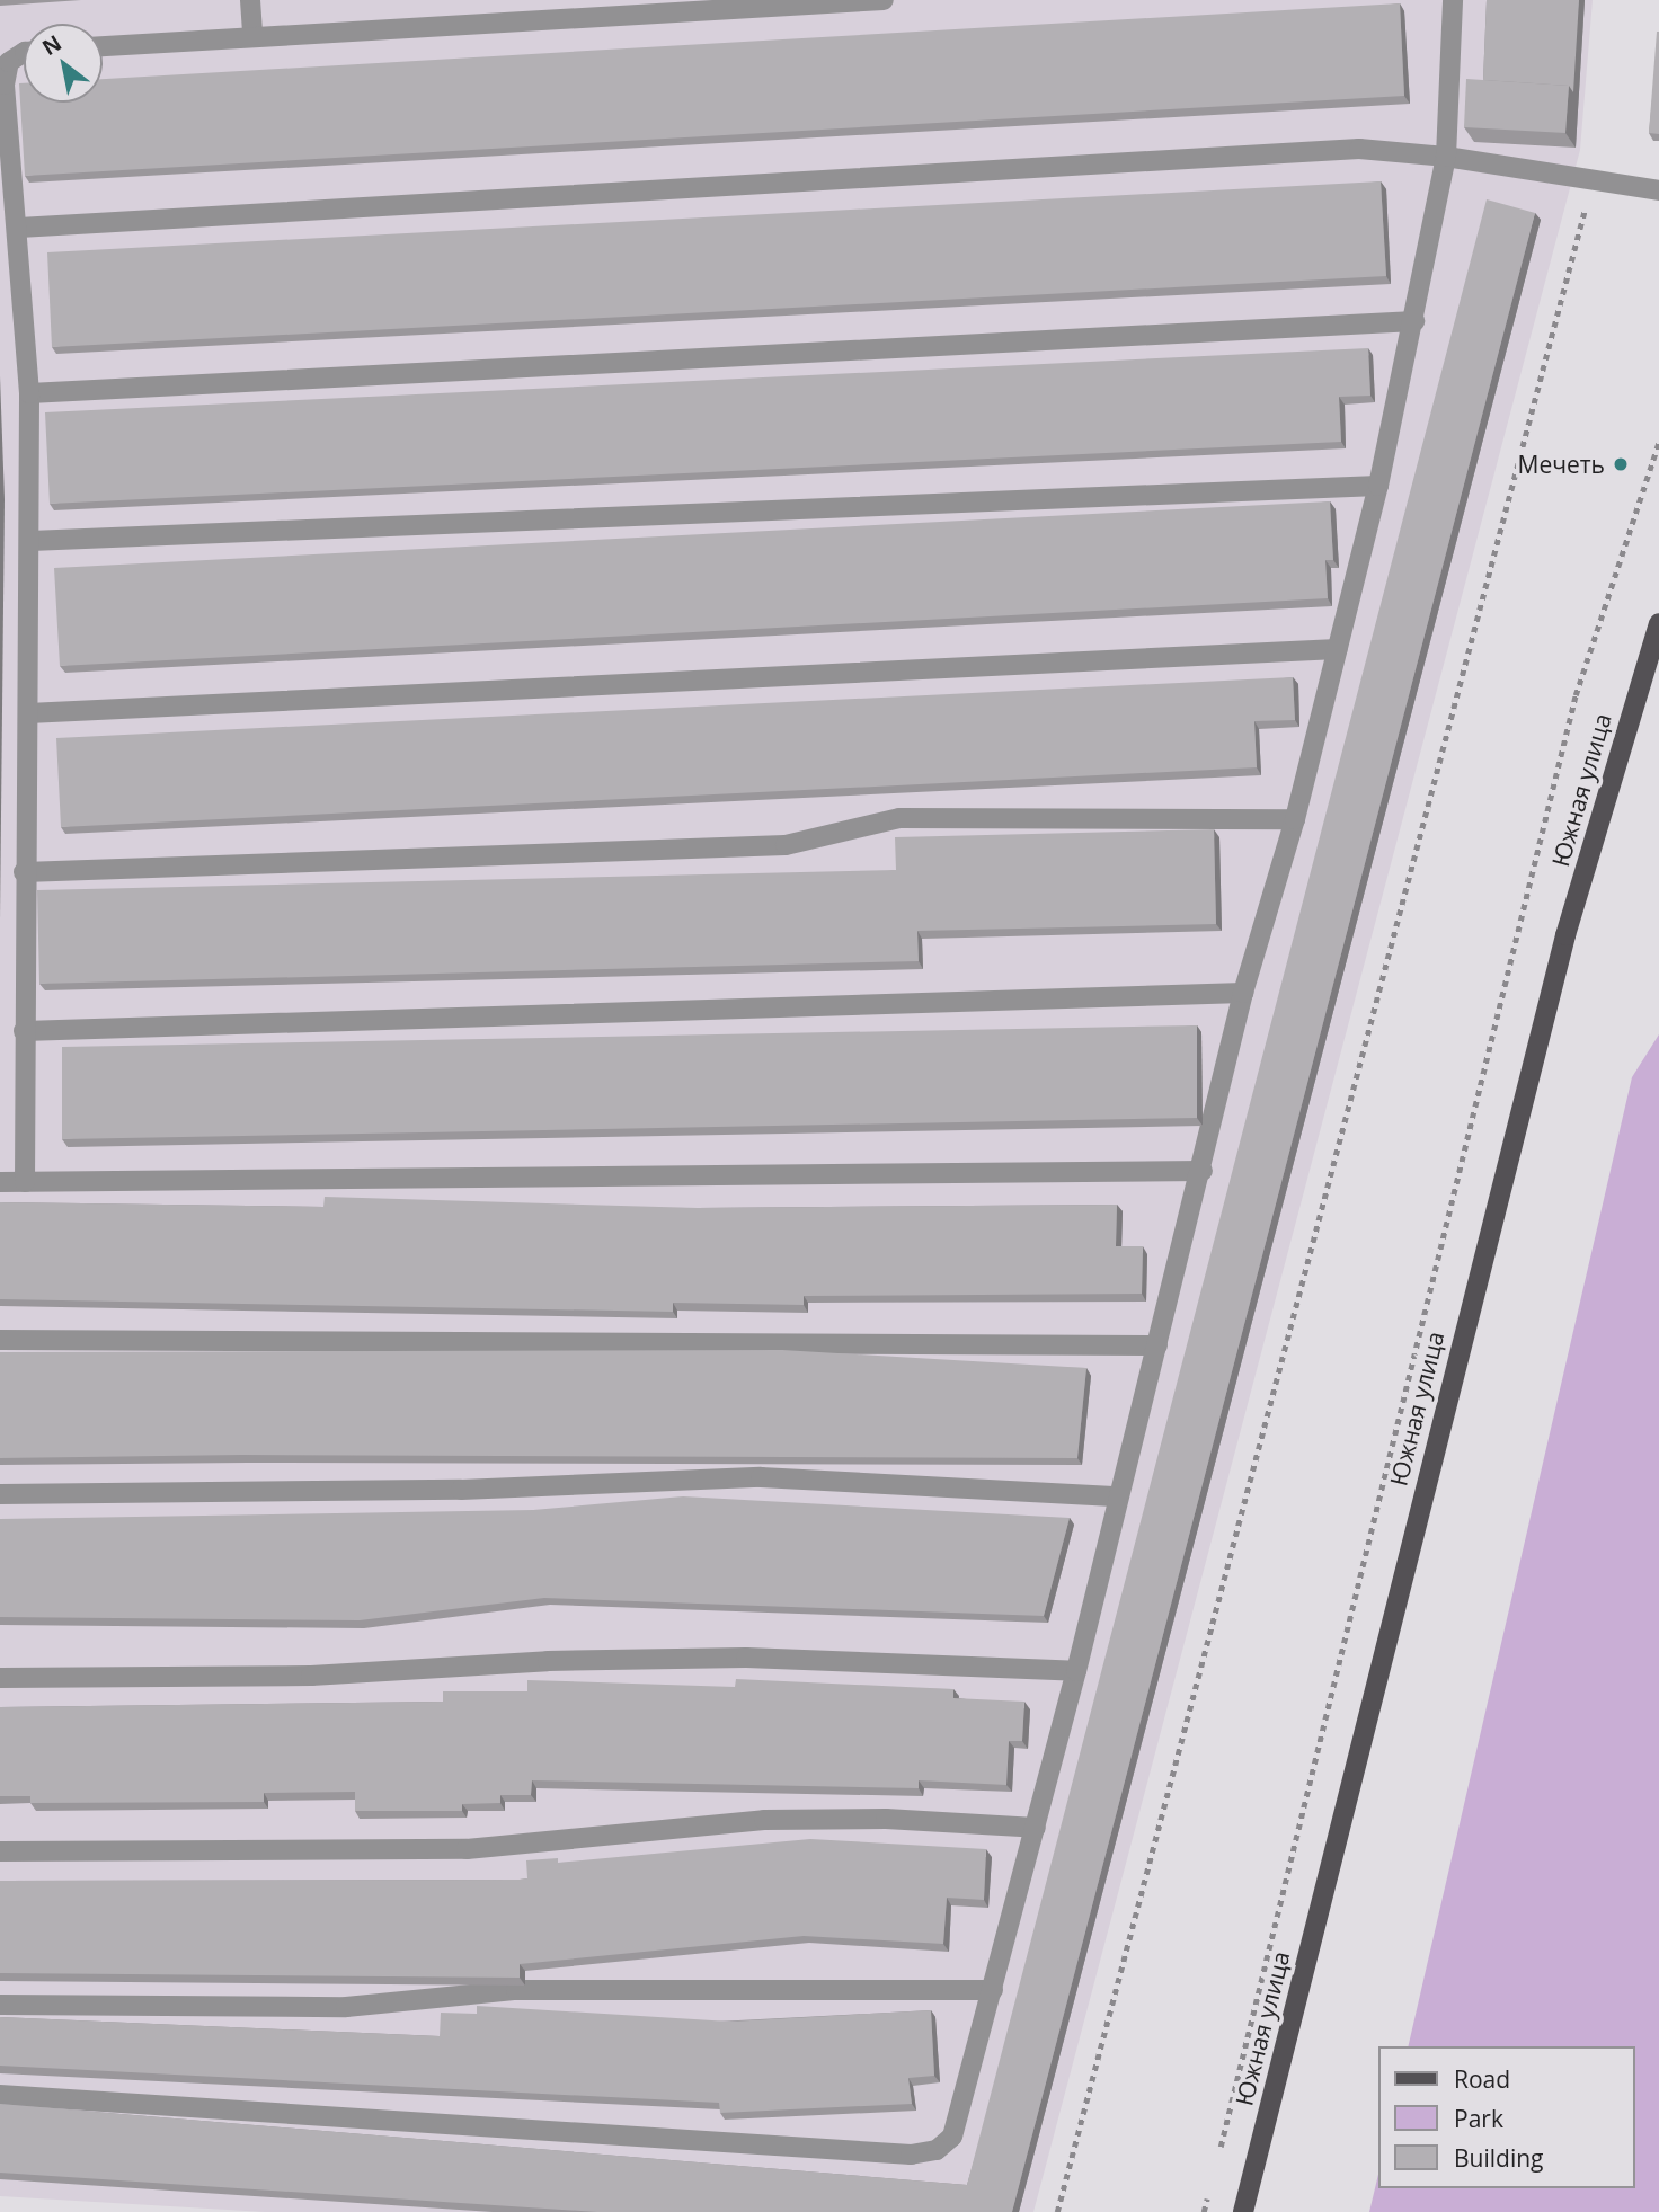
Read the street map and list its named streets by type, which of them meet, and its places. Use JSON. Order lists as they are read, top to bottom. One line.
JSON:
{"streets":{"main road":["Южная улица"]},"places":["Мечеть"],"legend":["Road","Park","Building"],"north":"top left"}
